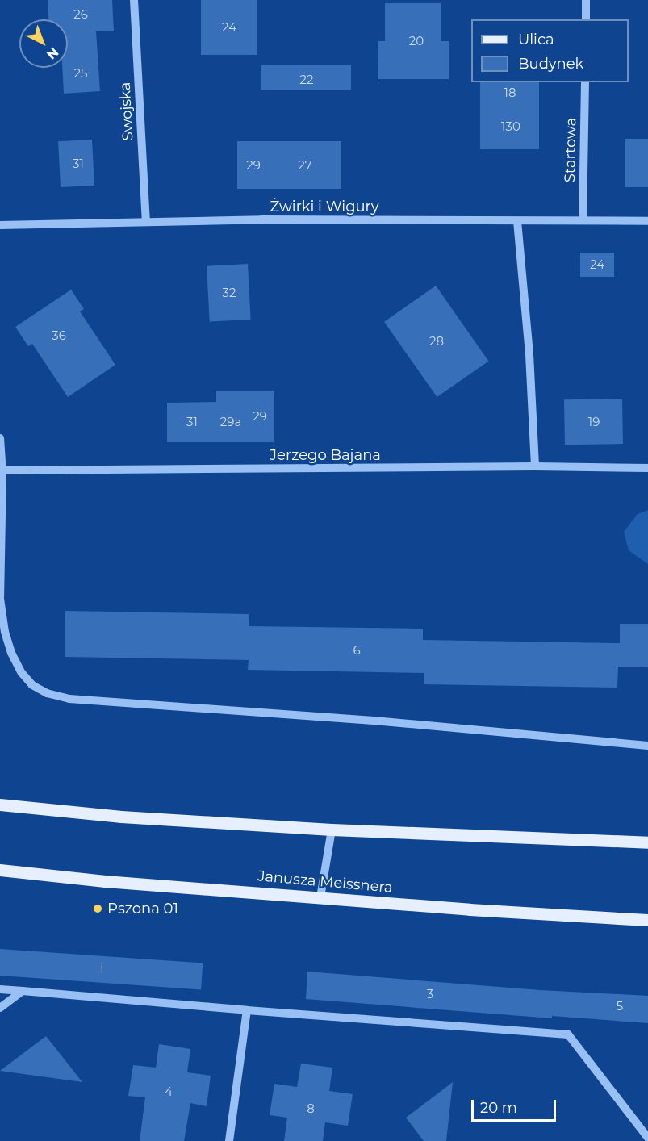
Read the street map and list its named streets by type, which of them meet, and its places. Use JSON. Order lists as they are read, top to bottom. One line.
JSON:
{"streets":{"main road":["Janusza Meissnera"],"street":["Swojska","Startowa","Żwirki i Wigury","Jerzego Bajana"]},"crossings":[["Swojska","Żwirki i Wigury"],["Startowa","Żwirki i Wigury"]],"places":["Pszona 01"],"house_numbers":["26","24","20","25","22","18","130","31","29","27","24","32","36","28","29","31","29a","19","6","1","3","5","4","8"],"legend":["Ulica","Budynek"],"scale_bar":"20 m","north":"bottom right"}
